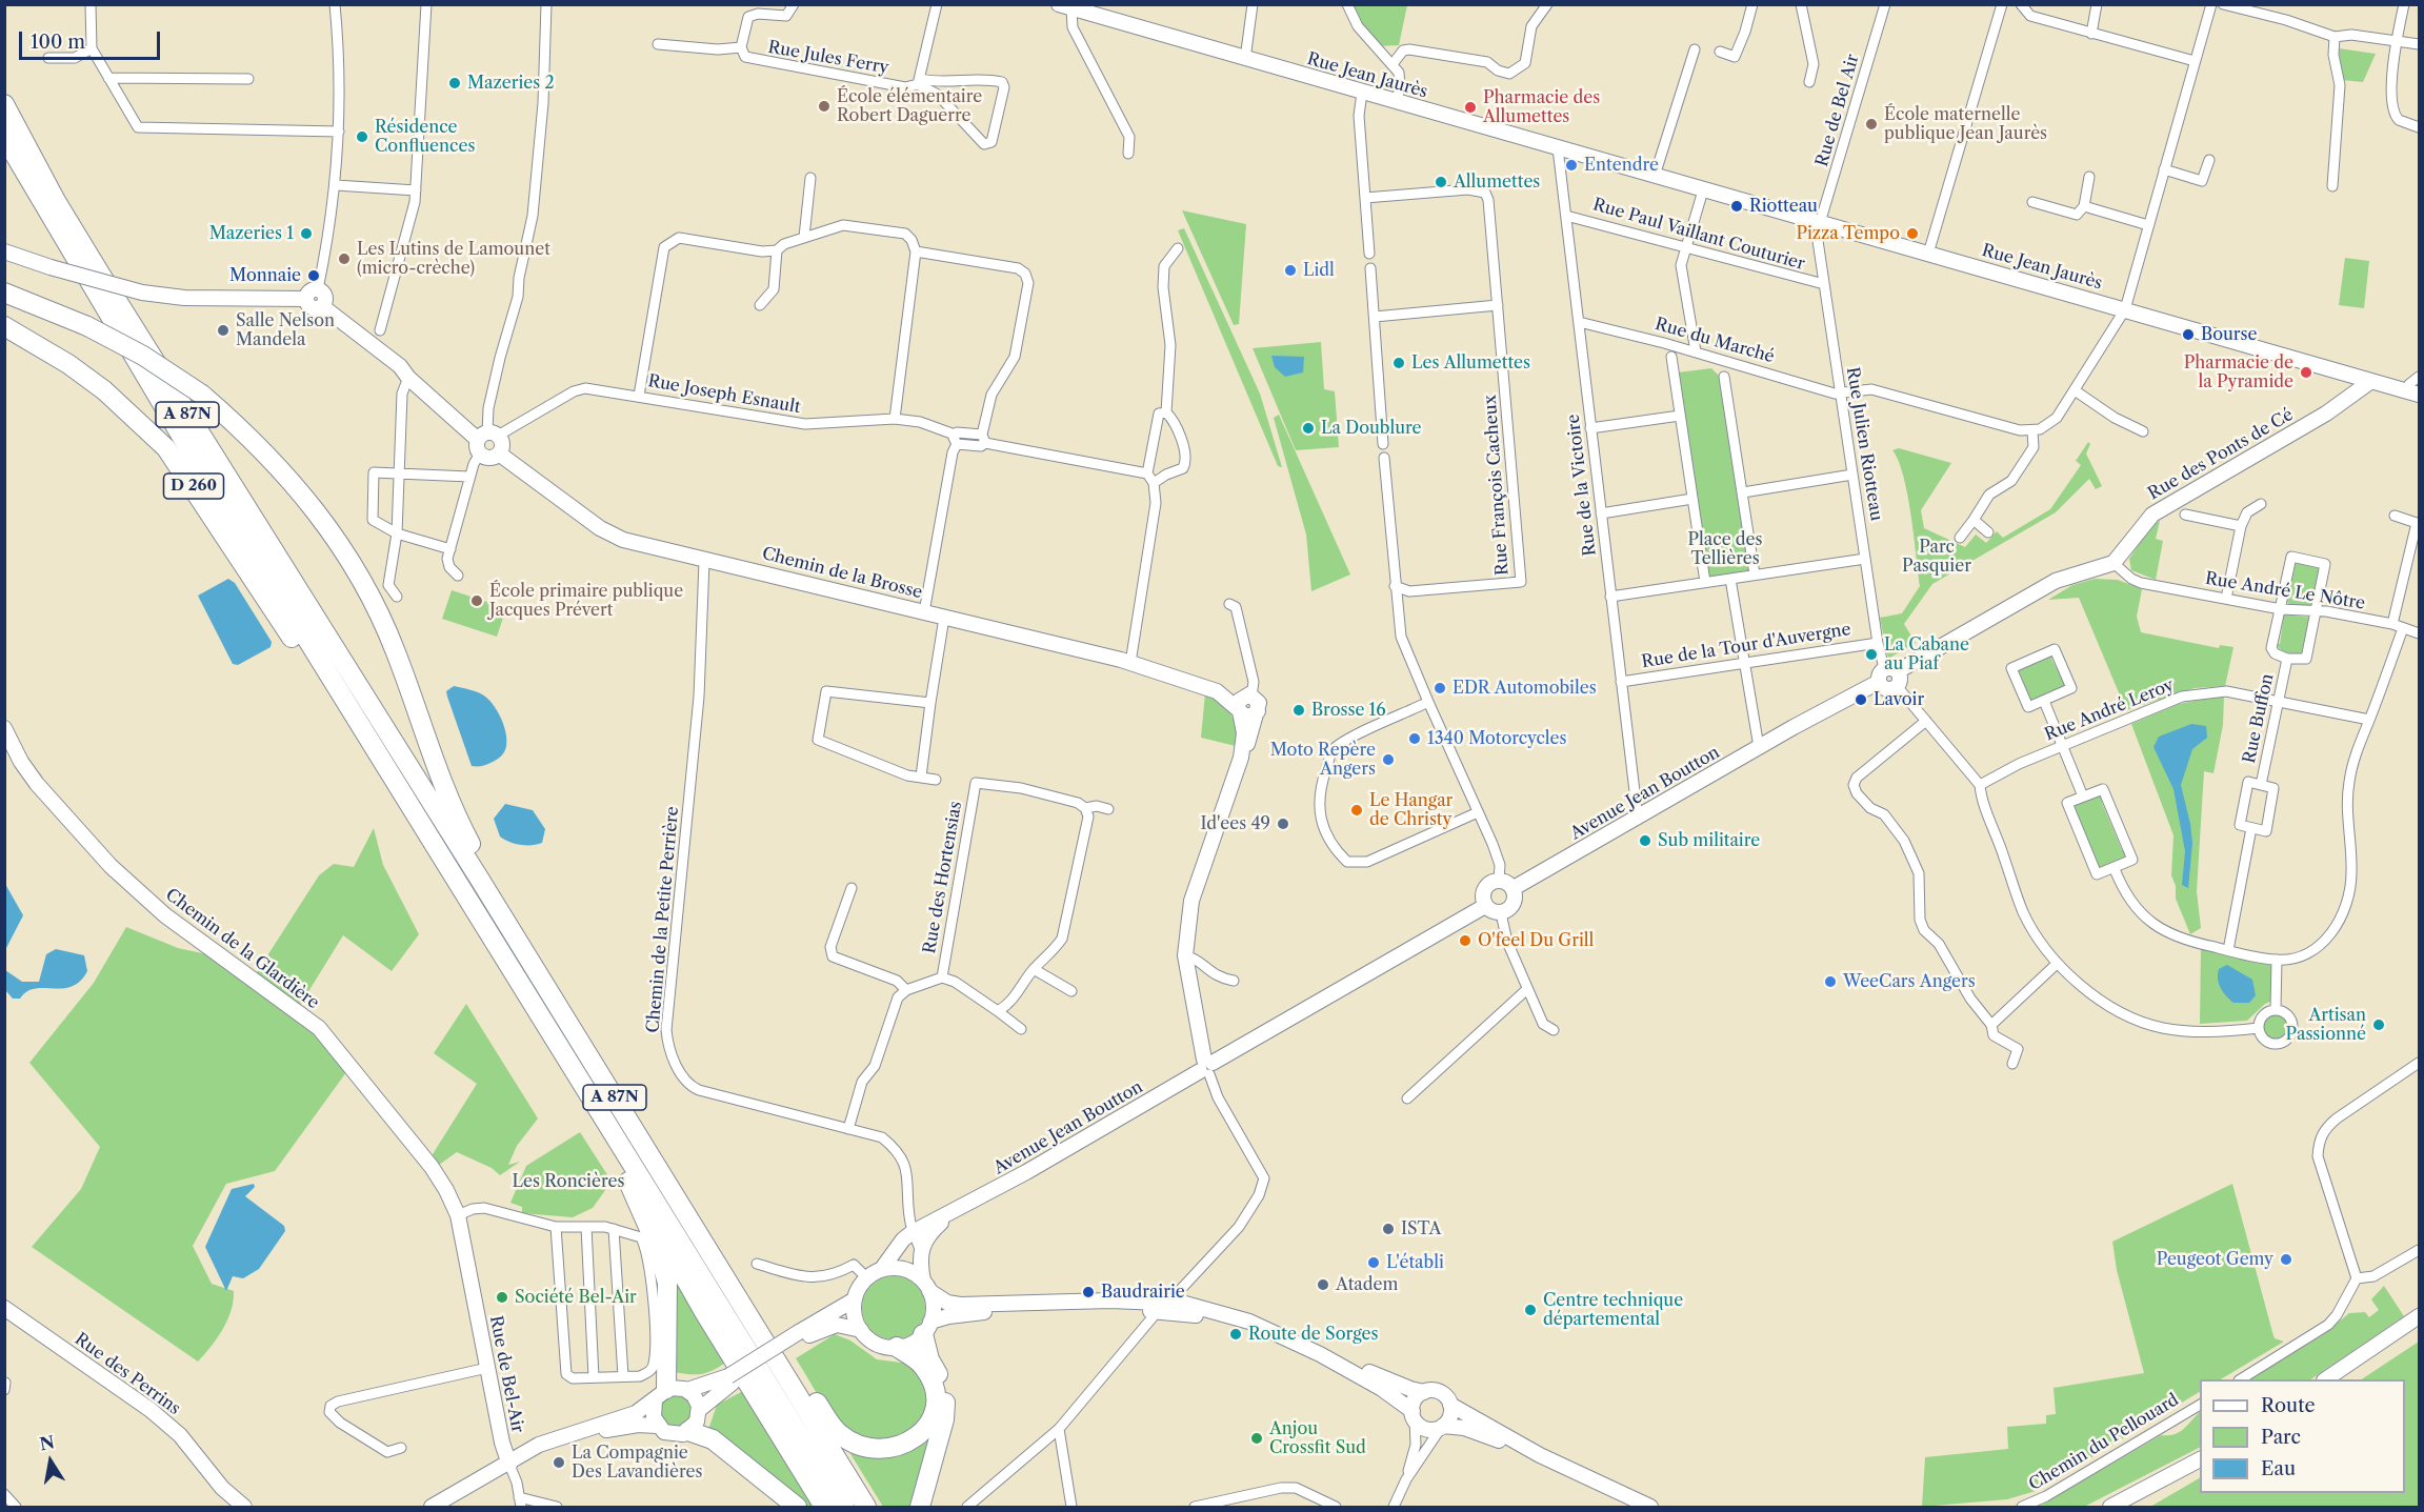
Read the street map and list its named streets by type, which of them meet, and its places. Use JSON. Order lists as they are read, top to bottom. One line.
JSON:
{"streets":{"highway":["A 87N","D 260"],"street":["Rue Jules Ferry","Rue Jean Jaurès","Rue de Bel Air","Rue Paul Vaillant Couturier","Rue du Marché","Rue Joseph Esnault","Rue Julien Riotteau","Rue des Ponts de Cé","Rue François Cacheux","Rue de la Victoire","Chemin de la Brosse","Rue André Le Nôtre","Rue de la Tour d'Auvergne","Rue André Leroy","Rue Buffon","Avenue Jean Boutton","Rue des Hortensias","Chemin de la Petite Perrière","Chemin de la Glardière","Rue des Perrins","Rue de Bel-Air","Chemin du Pellouard"]},"crossings":[["Rue Jean Jaurès","Rue de Bel Air"],["Rue Jean Jaurès","Rue Julien Riotteau"],["Rue Jean Jaurès","Rue des Ponts de Cé"],["Rue Jean Jaurès","Rue de la Victoire"],["Rue de Bel Air","Rue Julien Riotteau"],["Rue Paul Vaillant Couturier","Rue Julien Riotteau"],["Rue Paul Vaillant Couturier","Rue de la Victoire"],["Rue du Marché","Rue Julien Riotteau"],["Rue du Marché","Rue de la Victoire"],["Rue Joseph Esnault","Chemin de la Brosse"],["A 87N","D 260"],["Rue Julien Riotteau","Rue de la Tour d'Auvergne"],["Rue Julien Riotteau","Avenue Jean Boutton"],["Rue des Ponts de Cé","Rue André Le Nôtre"],["Rue de la Victoire","Rue de la Tour d'Auvergne"],["Rue de la Victoire","Avenue Jean Boutton"],["Chemin de la Brosse","Chemin de la Petite Perrière"],["Rue André Le Nôtre","Rue Buffon"],["Rue André Leroy","Rue Buffon"],["Avenue Jean Boutton","Chemin de la Petite Perrière"],["Chemin de la Glardière","Rue de Bel-Air"]],"parks":["Place des Tellières","Parc Pasquier","Les Roncières"],"places":["Mazeries 2","École élémentaire Robert Daguerre","Pharmacie des Allumettes","École maternelle publique Jean Jaurès","Résidence Confluences","Entendre","Allumettes","Riotteau","Mazeries 1","Pizza Tempo","Les Lutins de Lamounet (micro-crèche)","Lidl","Monnaie","Salle Nelson Mandela","Bourse","Les Allumettes","Pharmacie de la Pyramide","La Doublure","École primaire publique Jacques Prévert","La Cabane au Piaf","EDR Automobiles","Lavoir","Brosse 16","1340 Motorcycles","Moto Repère Angers","Le Hangar de Christy","Id'ees 49","Sub militaire","O'feel Du Grill","WeeCars Angers","Artisan Passionné","ISTA","Peugeot Gemy","L'établi","Atadem","Baudrairie","Société Bel-Air","Centre technique départemental","Route de Sorges","Anjou Crossfit Sud","La Compagnie Des Lavandières"],"legend":["Route","Parc","Eau"],"scale_bar":"100 m","north":"top"}
